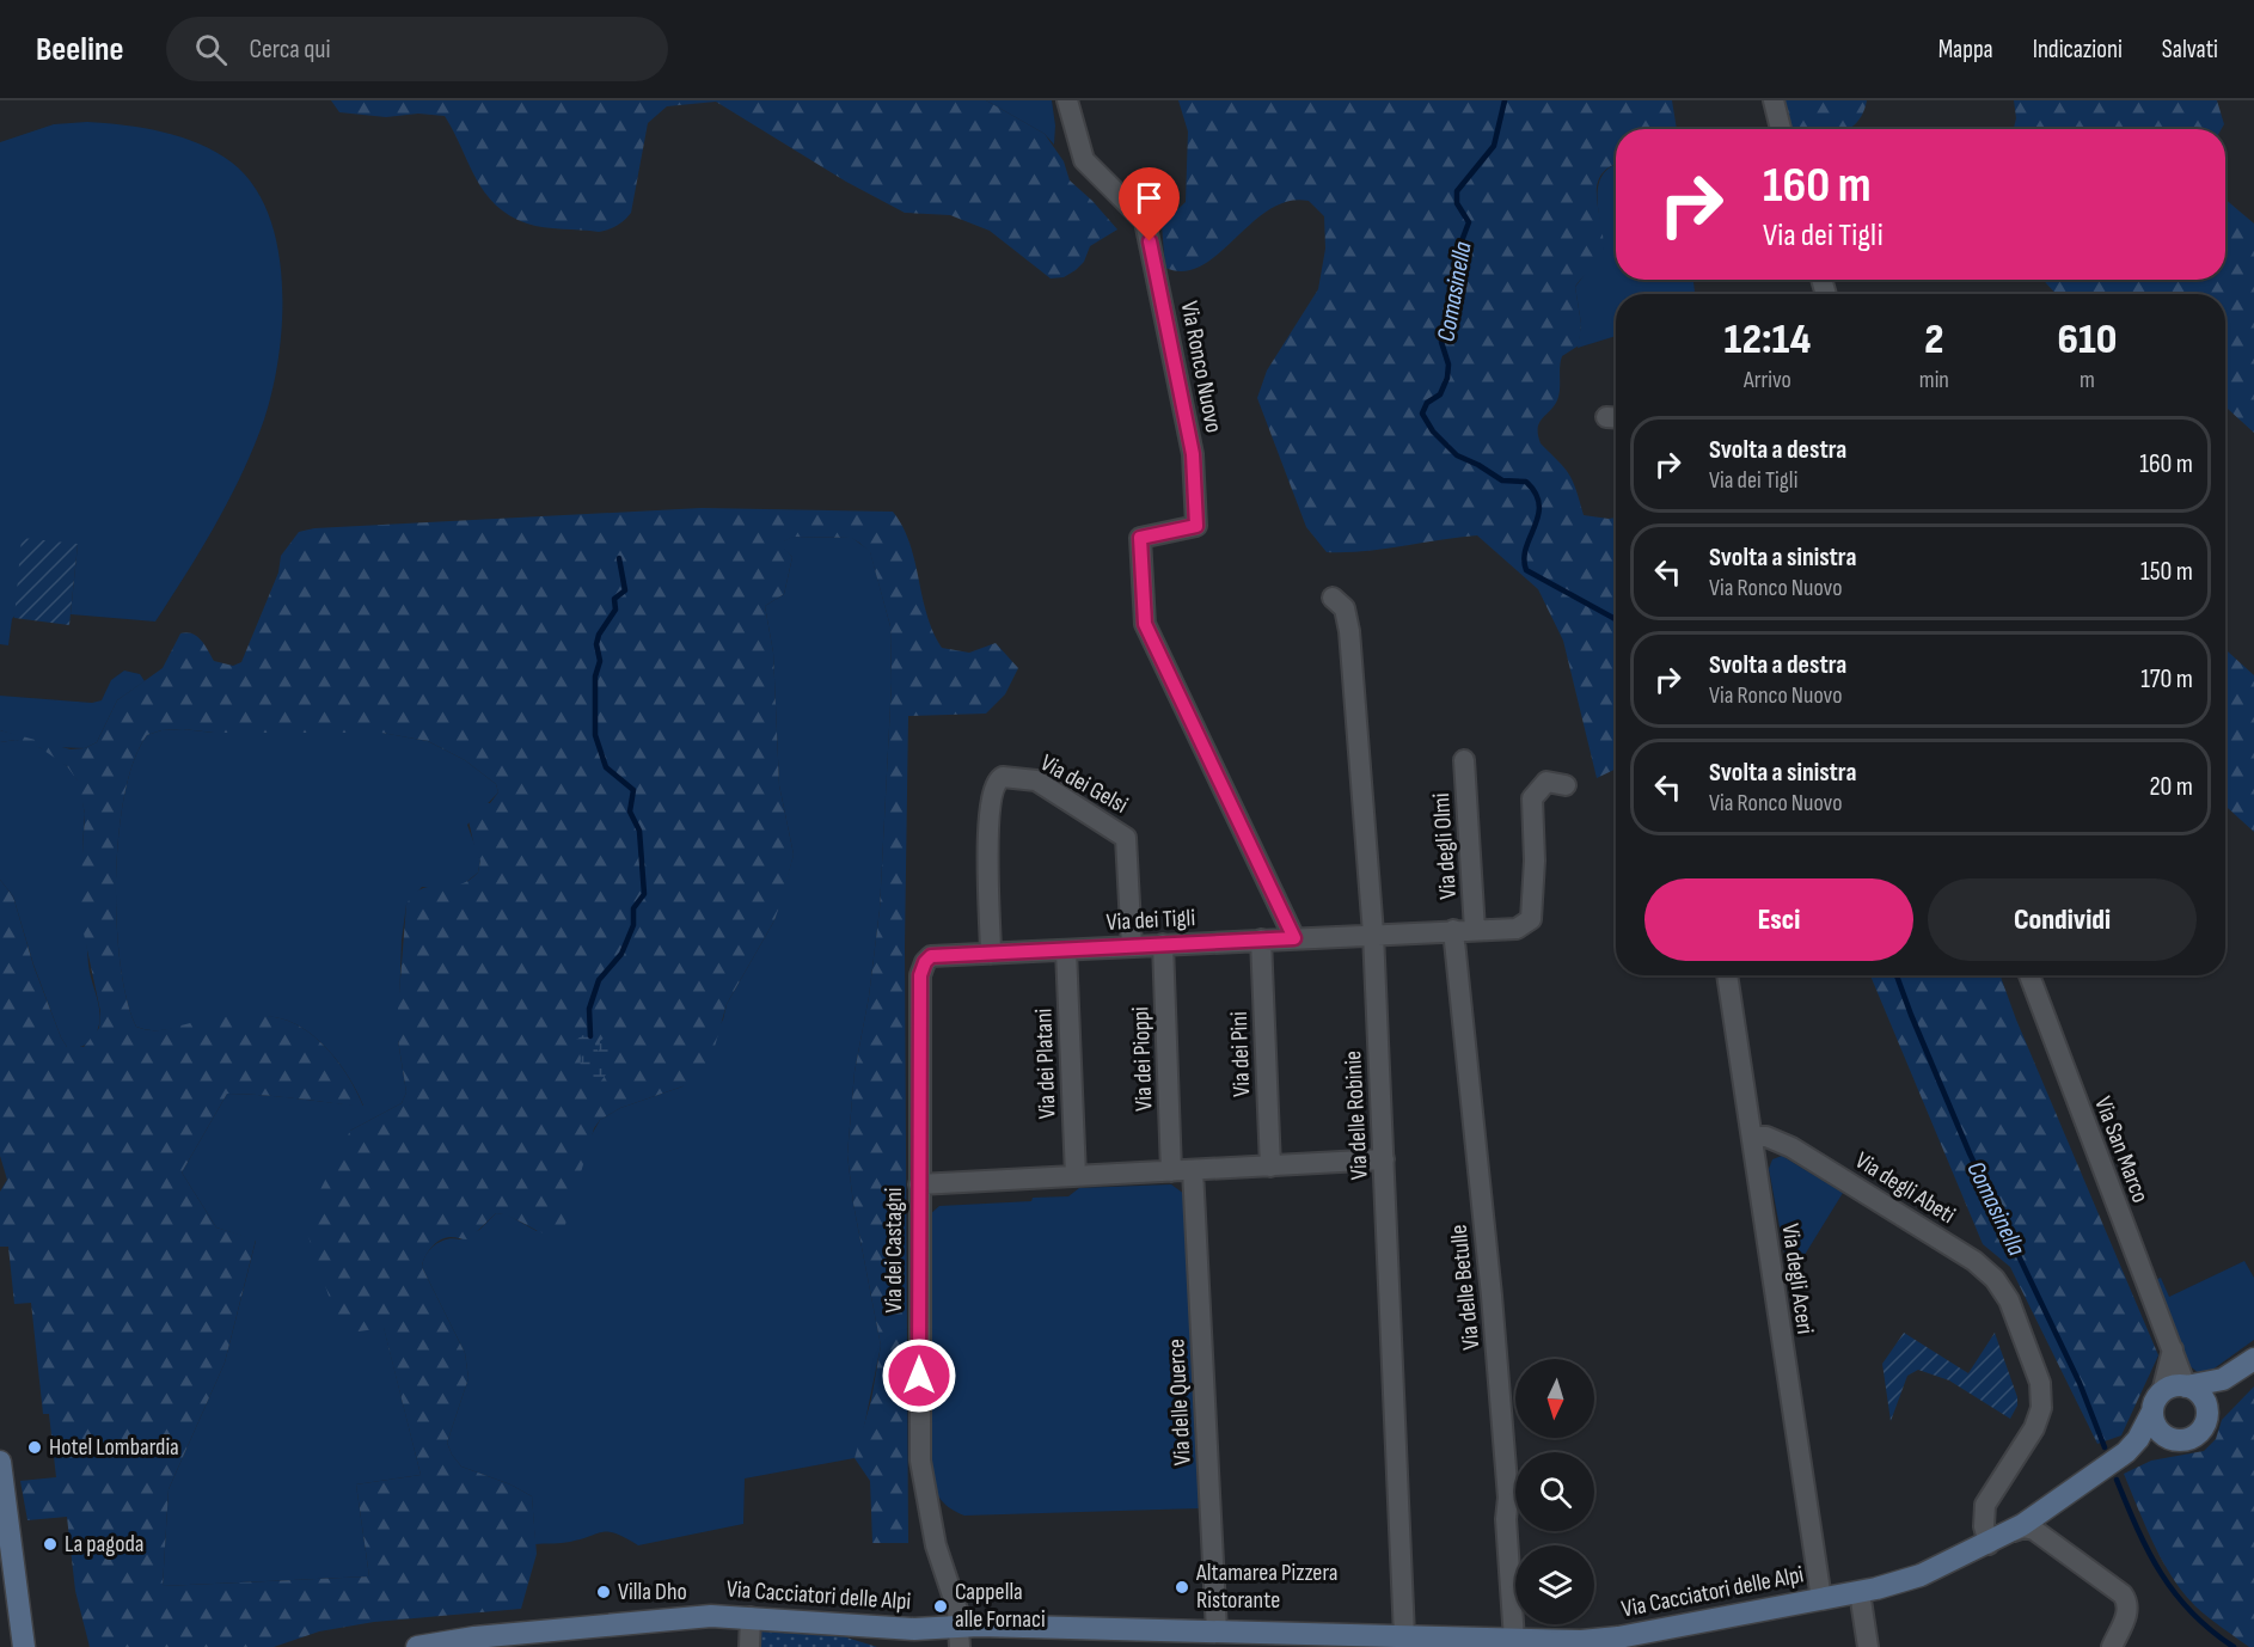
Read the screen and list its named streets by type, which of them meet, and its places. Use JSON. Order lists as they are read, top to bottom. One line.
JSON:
{"streets":{"street":["Via Ronco Nuovo","Via dei Gelsi","Via degli Olmi","Via dei Tigli","Via dei Pini","Via dei Pioppi","Via dei Platani","Via delle Robinie","Via San Marco","Via degli Abeti","Via dei Castagni","Via degli Aceri","Via delle Betulle","Via delle Querce","Via Cacciatori delle Alpi"]},"crossings":[["Via Ronco Nuovo","Via dei Tigli"],["Via dei Gelsi","Via dei Tigli"],["Via degli Olmi","Via dei Tigli"],["Via degli Olmi","Via delle Robinie"],["Via degli Olmi","Via delle Betulle"],["Via dei Tigli","Via dei Pini"],["Via dei Tigli","Via dei Pioppi"],["Via dei Tigli","Via dei Platani"],["Via dei Tigli","Via delle Robinie"],["Via dei Tigli","Via dei Castagni"],["Via delle Robinie","Via Cacciatori delle Alpi"],["Via San Marco","Via Cacciatori delle Alpi"],["Via degli Abeti","Via degli Aceri"],["Via degli Abeti","Via Cacciatori delle Alpi"],["Via dei Castagni","Via Cacciatori delle Alpi"],["Via degli Aceri","Via Cacciatori delle Alpi"],["Via delle Betulle","Via Cacciatori delle Alpi"],["Via delle Querce","Via Cacciatori delle Alpi"]],"water":["Comasinella"],"places":["Hotel Lombardia","La pagoda","Altamarea Pizzera Ristorante","Villa Dho","Cappella alle Fornaci"],"north":"bottom","page":{"header":"Beeline","search":"Cerca qui","nav":["Mappa","Indicazioni","Salvati"],"turn":["160 m","Via dei Tigli"],"eta":["12:14","Arrivo","2","min","610","m"],"list":[{"name":"Svolta a destra","note":"Via dei Tigli","value":"160 m"},{"name":"Svolta a sinistra","note":"Via Ronco Nuovo","value":"150 m"},{"name":"Svolta a destra","note":"Via Ronco Nuovo","value":"170 m"},{"name":"Svolta a sinistra","note":"Via Ronco Nuovo","value":"20 m"}],"buttons":["Esci","Condividi"]}}
